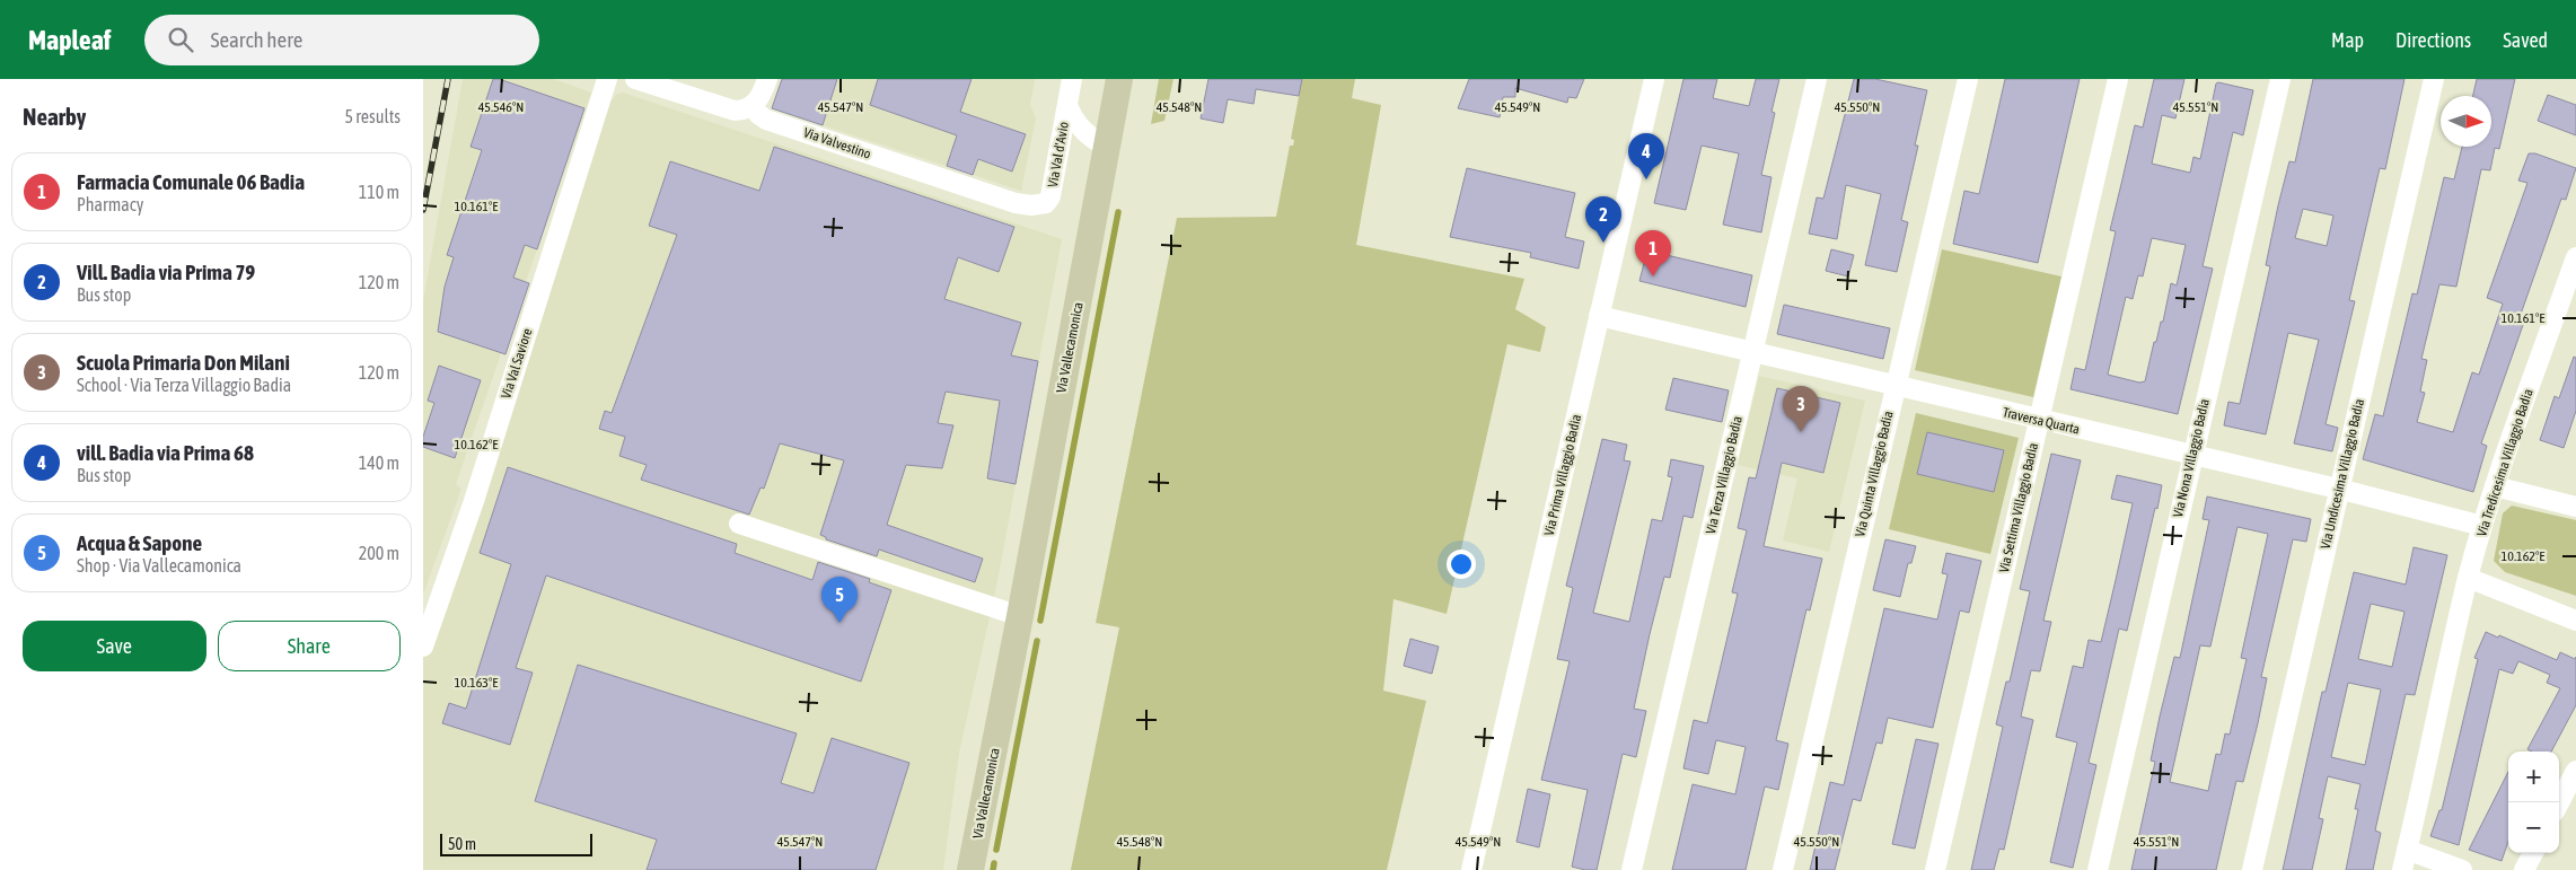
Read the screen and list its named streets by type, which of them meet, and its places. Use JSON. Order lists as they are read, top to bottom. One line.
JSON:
{"streets":{"main road":["Via Vallecamonica"],"street":["Via Valvestino","Via Val d'Avio","Via Val Saviore","Traversa Quarta","Via Nona Villaggio Badia","Via Tredicesima Villaggio Badia","Via Quinta Villaggio Badia","Via Undicesima Villaggio Badia","Via Prima Villaggio Badia","Via Terza Villaggio Badia","Via Settima Villaggio Badia"]},"crossings":[["Via Valvestino","Via Val d'Avio"],["Via Val d'Avio","Via Vallecamonica"],["Traversa Quarta","Via Nona Villaggio Badia"],["Traversa Quarta","Via Tredicesima Villaggio Badia"],["Traversa Quarta","Via Quinta Villaggio Badia"],["Traversa Quarta","Via Undicesima Villaggio Badia"],["Traversa Quarta","Via Prima Villaggio Badia"],["Traversa Quarta","Via Terza Villaggio Badia"],["Traversa Quarta","Via Settima Villaggio Badia"]],"scale_bar":"50 m","north":"right","page":{"header":"Mapleaf","search":"Search here","nav":["Map","Directions","Saved"],"heading":["Nearby","5 results"],"pins":["4","2","1","3","5"],"list":[{"mark":"1","name":"Farmacia Comunale 06 Badia","note":"Pharmacy","value":"110 m"},{"mark":"2","name":"Vill. Badia via Prima 79","note":"Bus stop","value":"120 m"},{"mark":"3","name":"Scuola Primaria Don Milani","note":"School · Via Terza Villaggio Badia","value":"120 m"},{"mark":"4","name":"vill. Badia via Prima 68","note":"Bus stop","value":"140 m"},{"mark":"5","name":"Acqua & Sapone","note":"Shop · Via Vallecamonica","value":"200 m"}],"buttons":["Save","Share"],"map_buttons":["+","−"],"scale":"50 m"},"coordinates":["45.546°N","45.547°N","45.548°N","45.549°N","45.550°N","45.551°N","10.161°E","10.162°E","10.163°E"]}
